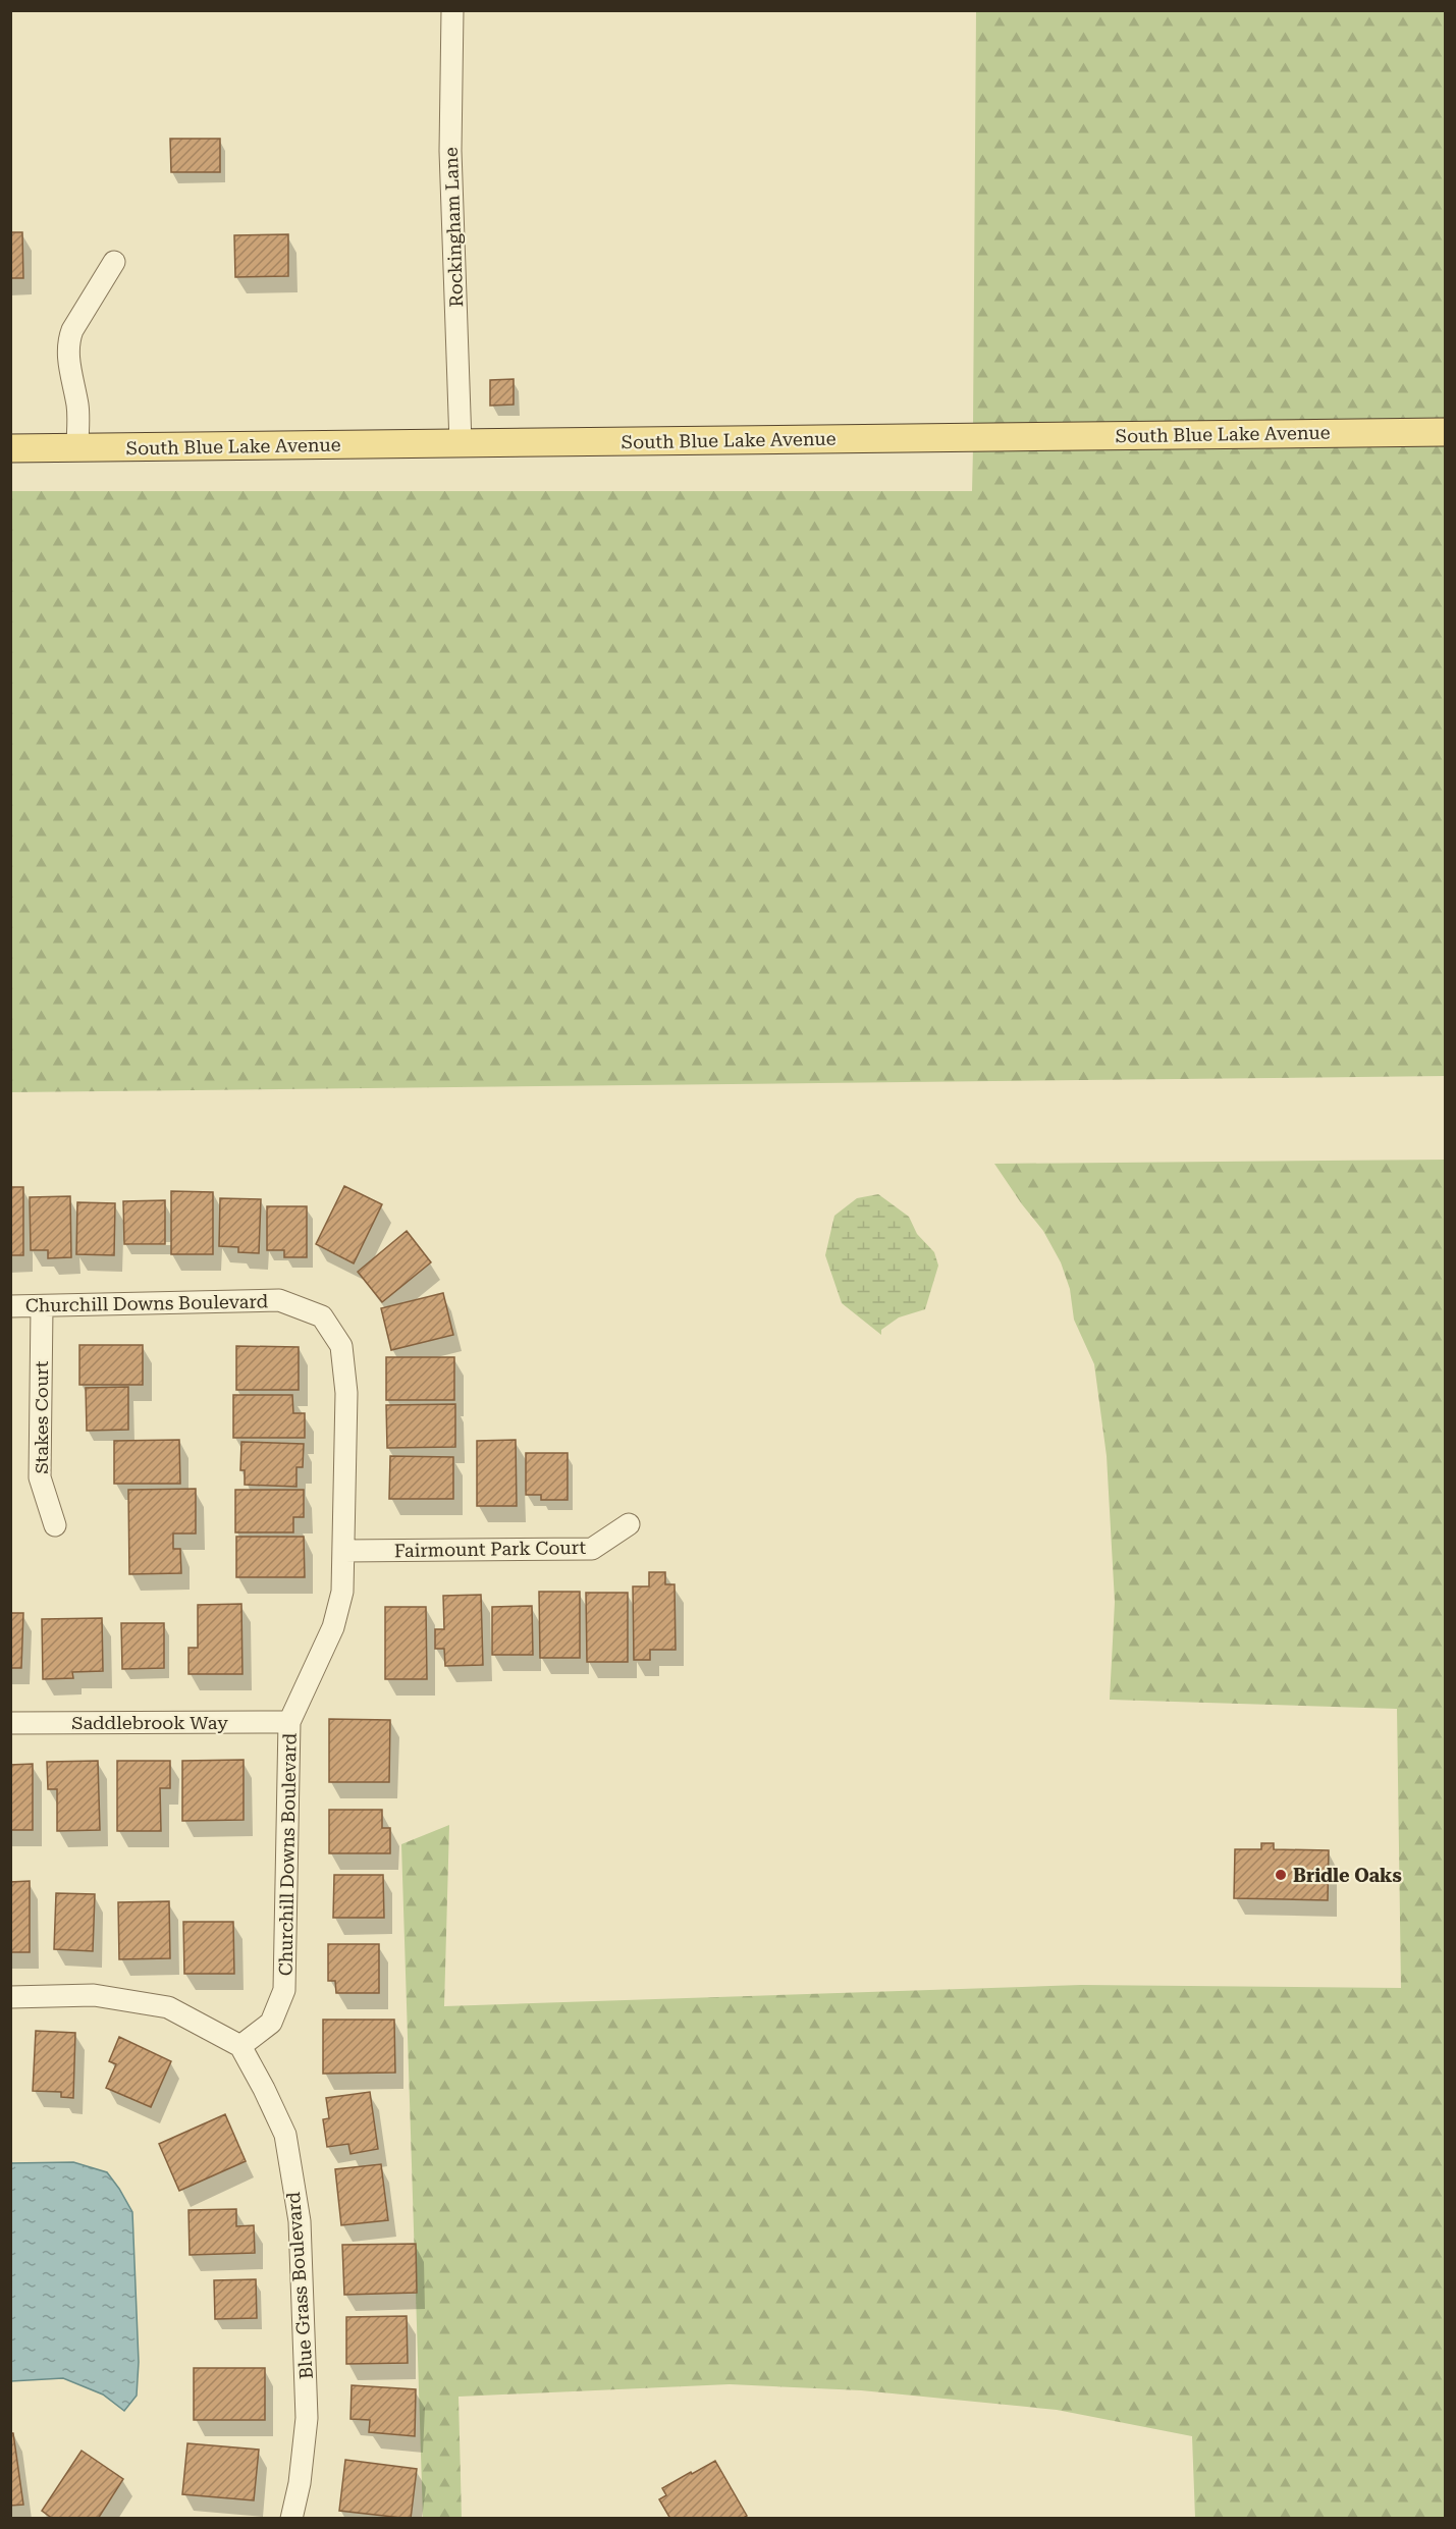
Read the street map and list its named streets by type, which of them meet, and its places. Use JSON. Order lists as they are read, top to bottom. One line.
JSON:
{"streets":{"main road":["South Blue Lake Avenue"],"street":["Rockingham Lane","Churchill Downs Boulevard","Stakes Court","Fairmount Park Court","Saddlebrook Way","Blue Grass Boulevard"]},"crossings":[["Rockingham Lane","South Blue Lake Avenue"],["Churchill Downs Boulevard","Stakes Court"],["Churchill Downs Boulevard","Fairmount Park Court"],["Churchill Downs Boulevard","Saddlebrook Way"],["Churchill Downs Boulevard","Blue Grass Boulevard"]],"places":["Bridle Oaks"]}
